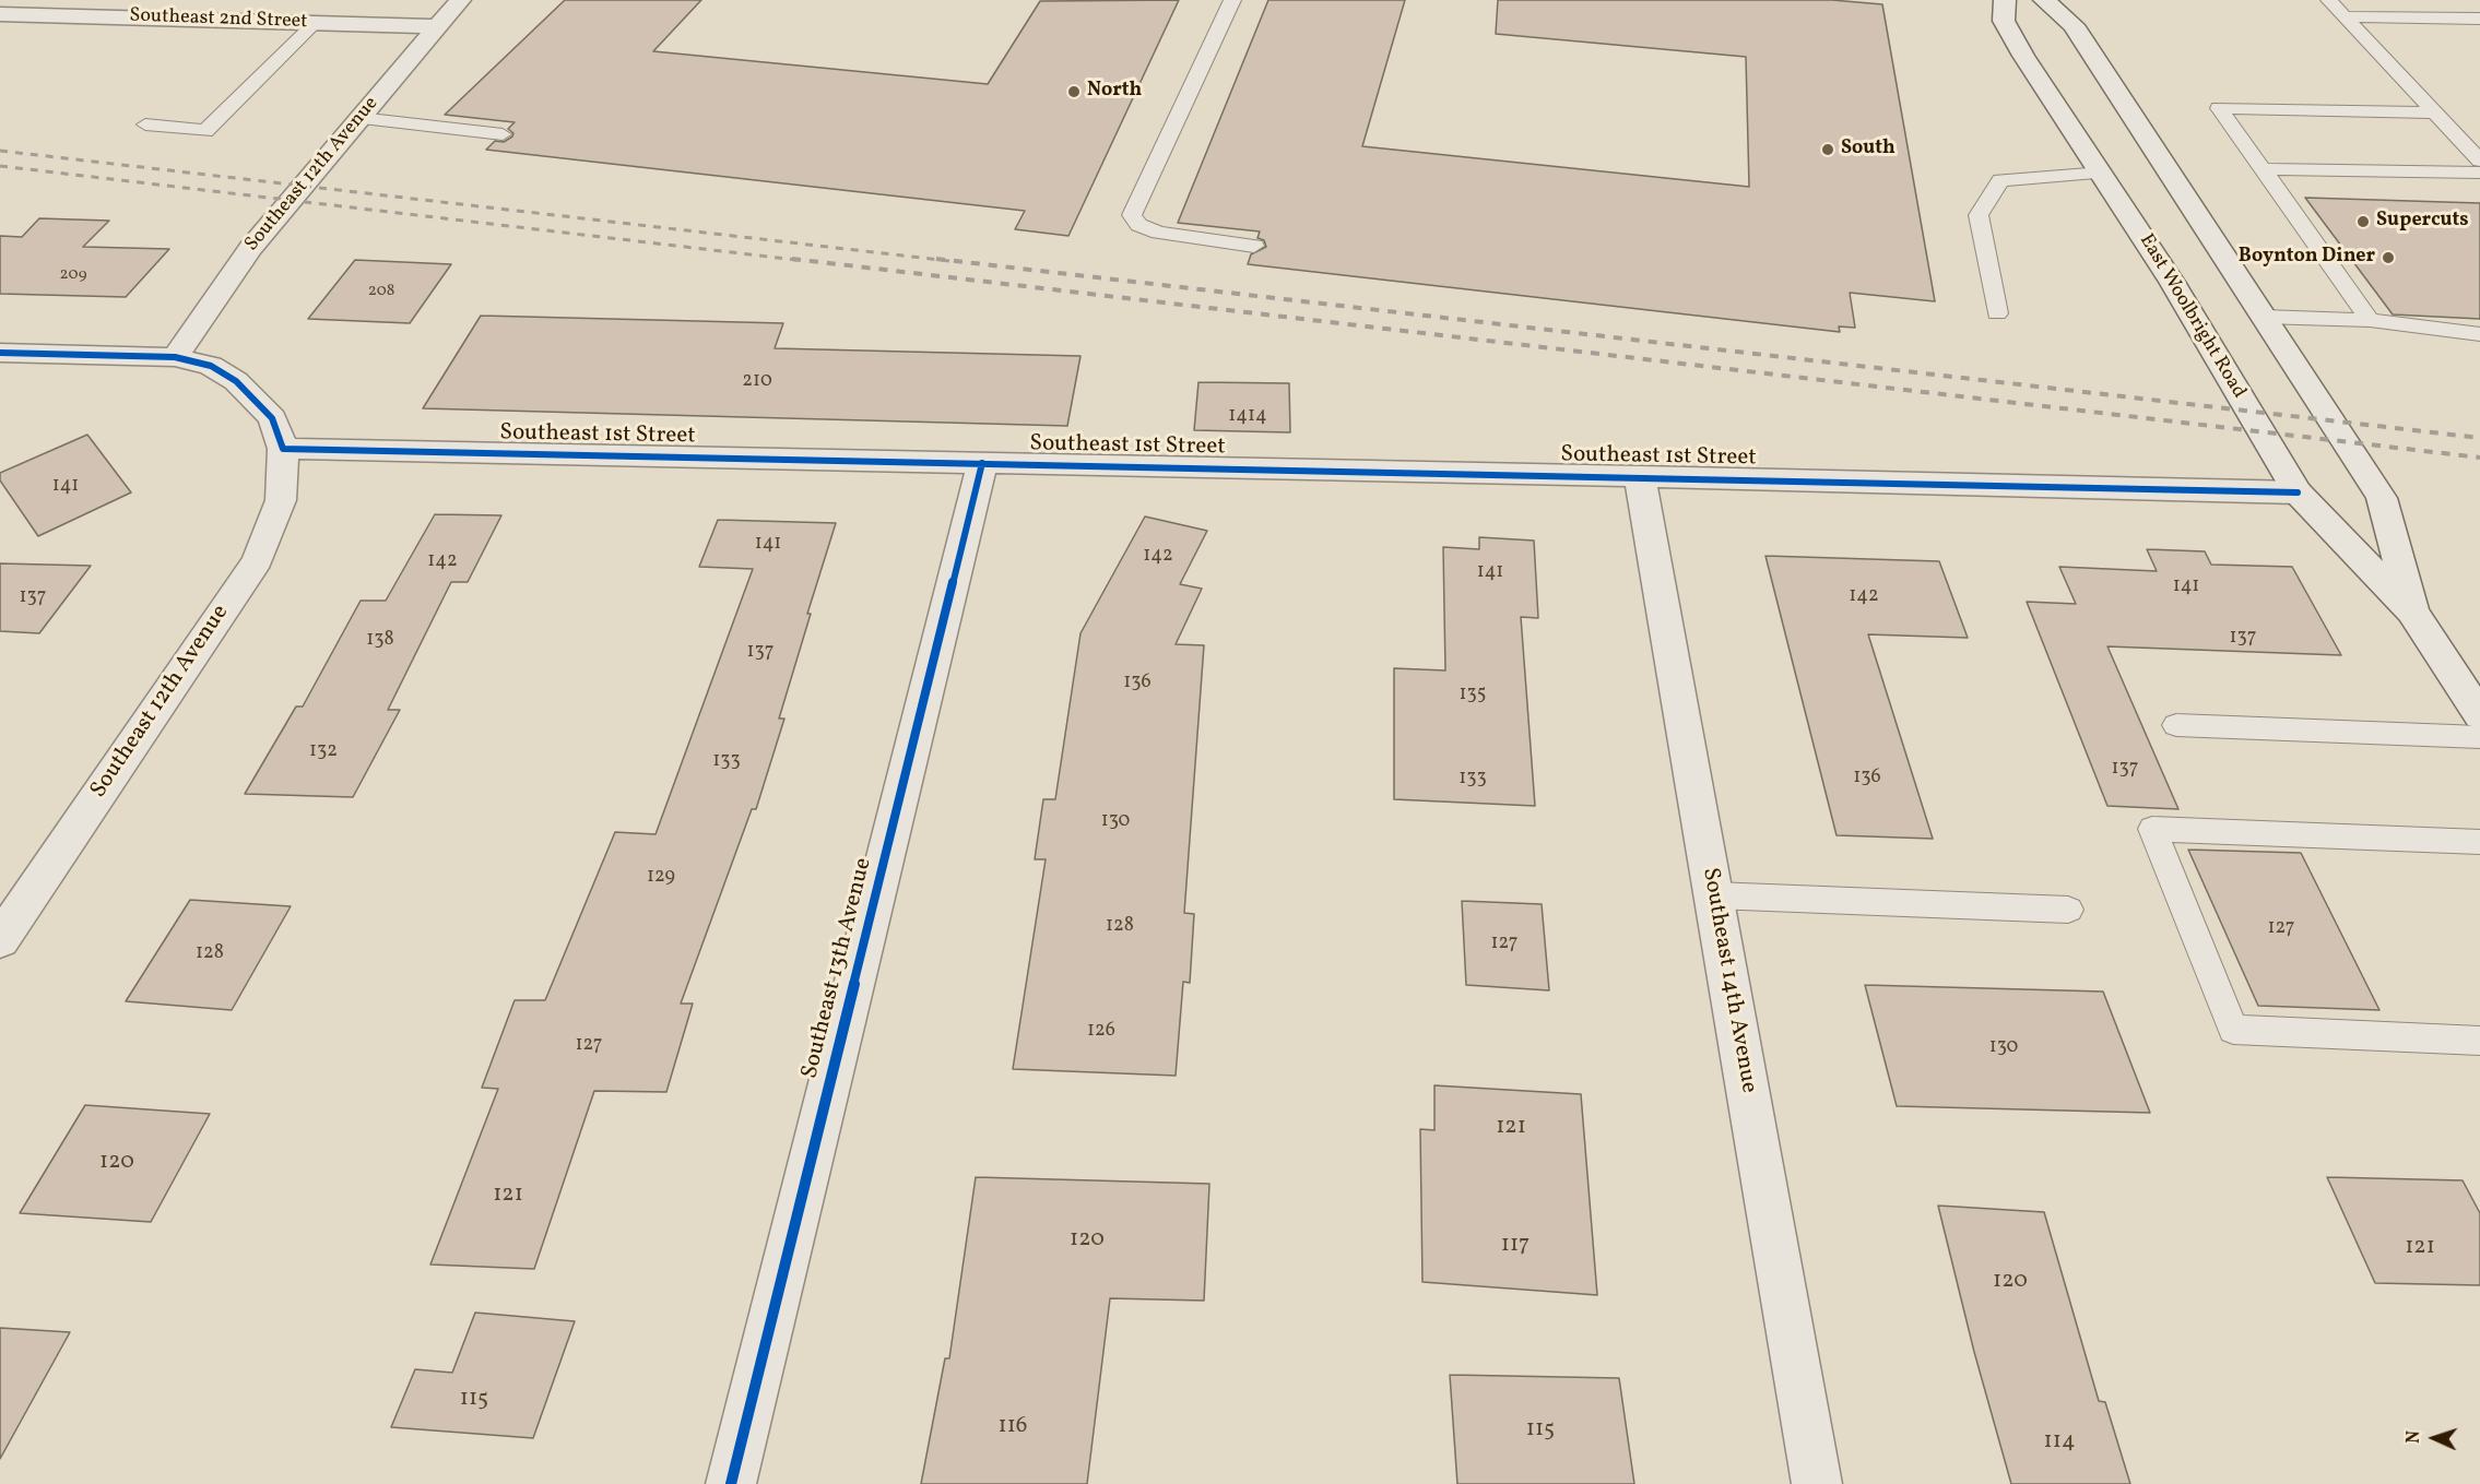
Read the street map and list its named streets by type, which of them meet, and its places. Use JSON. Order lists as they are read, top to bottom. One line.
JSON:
{"streets":{"street":["Southeast 2nd Street","Southeast 12th Avenue","East Woolbright Road","Southeast 1st Street","Southeast 13th Avenue","Southeast 14th Avenue"]},"crossings":[["Southeast 2nd Street","Southeast 12th Avenue"],["Southeast 12th Avenue","Southeast 1st Street"],["East Woolbright Road","Southeast 1st Street"],["Southeast 1st Street","Southeast 13th Avenue"],["Southeast 1st Street","Southeast 14th Avenue"]],"places":["North","South","Supercuts","Boynton Diner"],"house_numbers":["209","208","210","1414","141","141","142","142","141","141","142","137","137","138","137","136","135","132","133","137","136","133","130","129","128","127","127","128","126","127","130","121","120","121","120","117","121","120","115","116","115","114"],"north":"left"}
